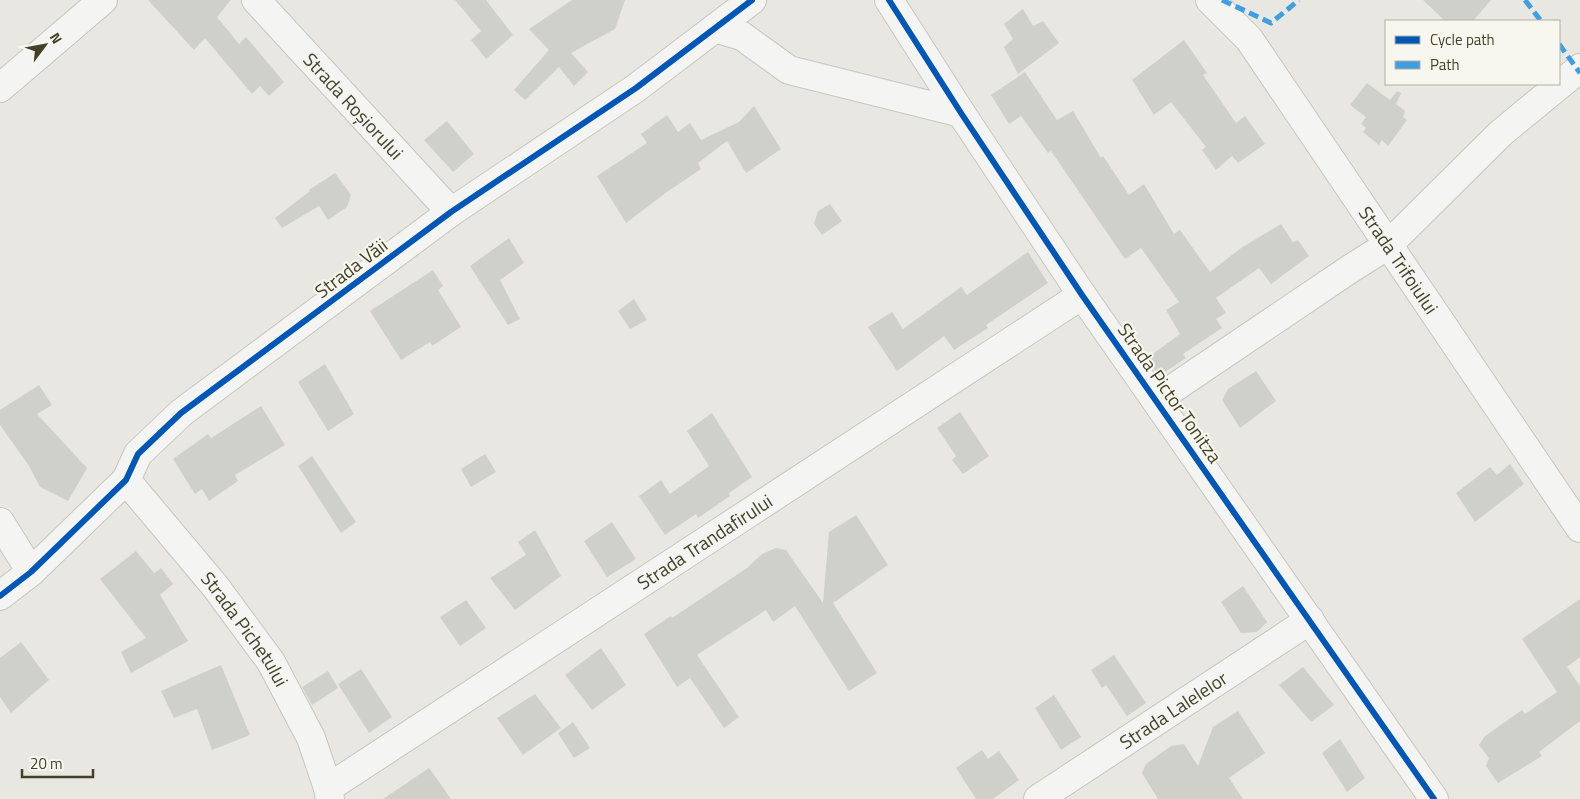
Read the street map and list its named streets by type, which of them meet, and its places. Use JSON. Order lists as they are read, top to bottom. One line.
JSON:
{"streets":{"street":["Strada Roșiorului","Strada Trifoiului","Strada Văii","Strada Pictor Tonitza","Strada Trandafirului","Strada Pichetului","Strada Lalelelor"]},"crossings":[["Strada Roșiorului","Strada Văii"],["Strada Văii","Strada Pichetului"],["Strada Pictor Tonitza","Strada Trandafirului"],["Strada Pictor Tonitza","Strada Lalelelor"],["Strada Trandafirului","Strada Pichetului"]],"legend":["Cycle path","Path"],"scale_bar":"20 m","north":"top right"}
